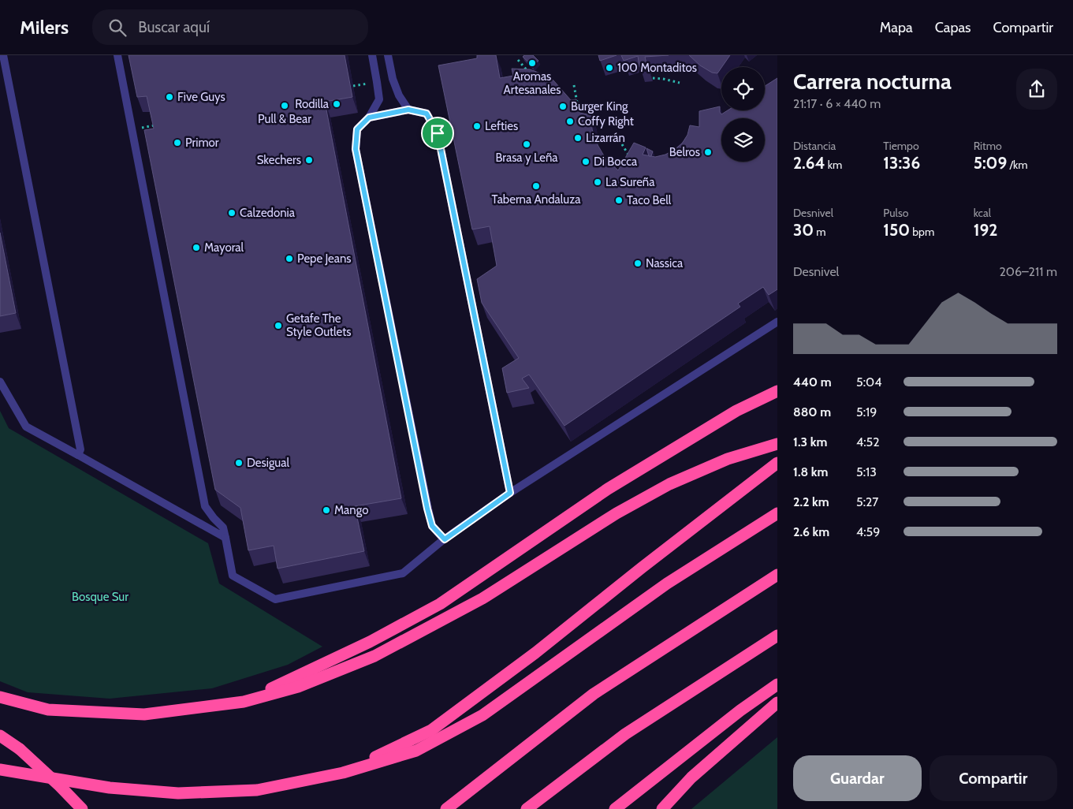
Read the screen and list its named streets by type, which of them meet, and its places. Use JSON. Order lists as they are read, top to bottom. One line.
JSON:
{"parks":["Bosque Sur"],"places":["Aromas Artesanales","100 Montaditos","Five Guys","Rodilla","Pull & Bear","Burger King","Coffy Right","Lefties","Lizarrán","Primor","Brasa y Leña","Belros","Skechers","Di Bocca","La Sureña","Taberna Andaluza","Taco Bell","Calzedonia","Mayoral","Pepe Jeans","Nassica","Getafe The Style Outlets","Desigual","Mango"],"page":{"header":"Milers","search":"Buscar aquí","nav":["Mapa","Capas","Compartir"],"heading":["Carrera nocturna","21:17 · 6 × 440 m"],"stats":[["Distancia","2.64 km"],["Tiempo","13:36"],["Ritmo","5:09 /km"],["Desnivel","30 m"],["Pulso","150 bpm"],["kcal","192"]],"chart":["Desnivel","206–211 m"],"list":[{"name":"440 m","note":"5:04"},{"name":"880 m","note":"5:19"},{"name":"1.3 km","note":"4:52"},{"name":"1.8 km","note":"5:13"},{"name":"2.2 km","note":"5:27"},{"name":"2.6 km","note":"4:59"}],"buttons":["Guardar","Compartir"]}}
